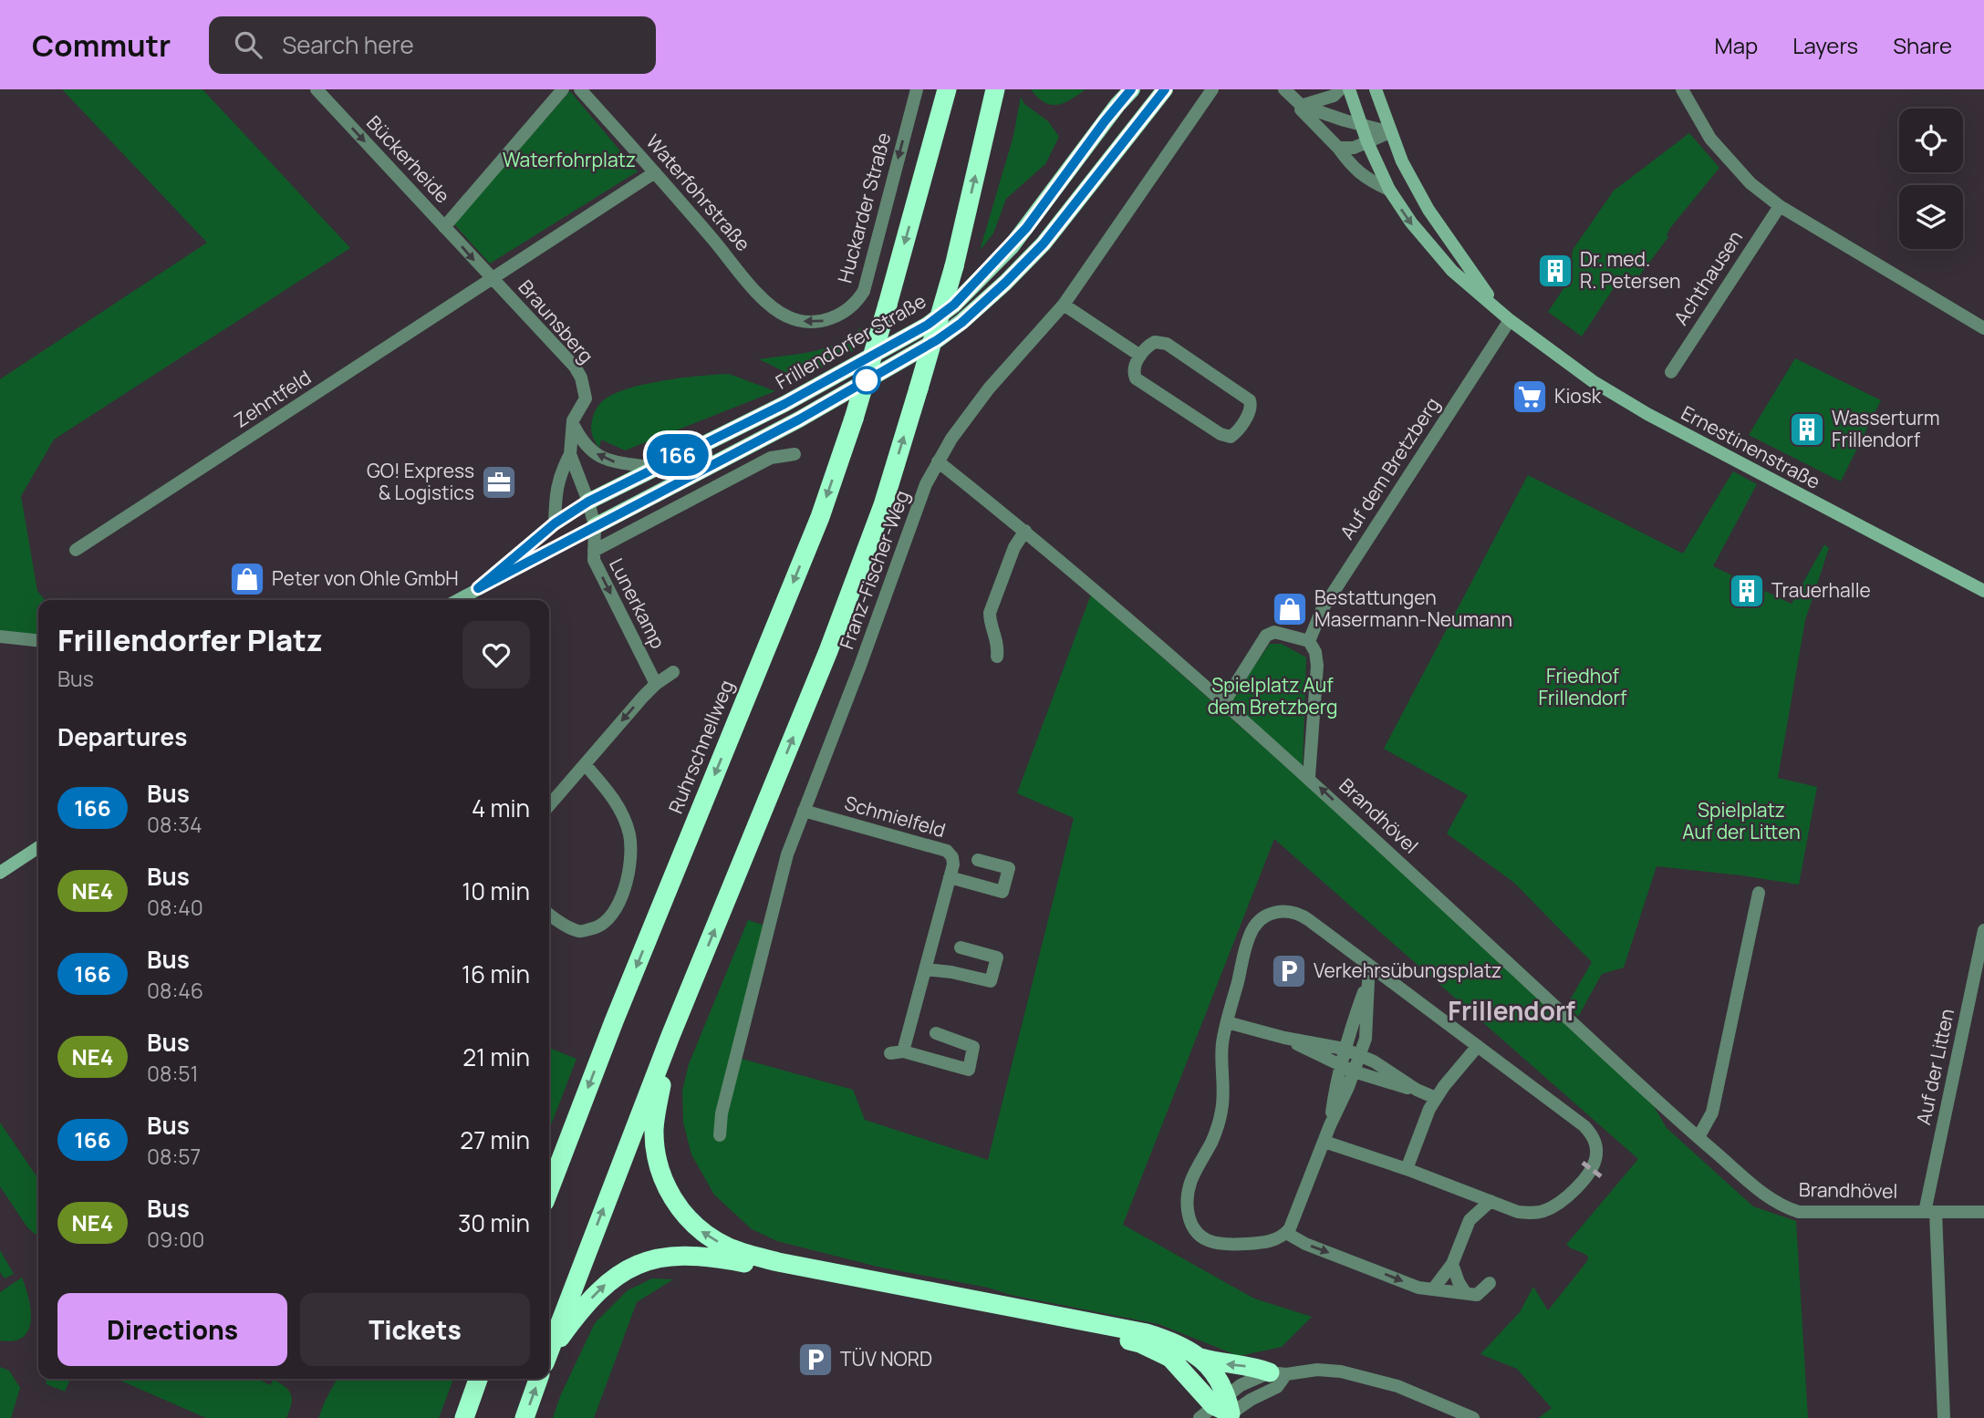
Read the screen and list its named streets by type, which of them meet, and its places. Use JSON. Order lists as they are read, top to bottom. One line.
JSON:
{"streets":{"highway":["Ruhrschnellweg"],"main road":["Frillendorfer Straße","Ernestinenstraße"],"street":["Bückerheide","Waterfohrstraße","Huckarder Straße","Achthausen","Braunsberg","Zehntfeld","Auf dem Bretzberg","Franz-Fischer-Weg","Lunerkamp","Brandhövel","Schmielfeld","Auf der Litten"]},"crossings":[["Waterfohrstraße","Huckarder Straße"],["Braunsberg","Frillendorfer Straße"],["Braunsberg","Zehntfeld"],["Braunsberg","Lunerkamp"],["Frillendorfer Straße","Lunerkamp"],["Ernestinenstraße","Auf dem Bretzberg"],["Franz-Fischer-Weg","Brandhövel"],["Franz-Fischer-Weg","Schmielfeld"],["Brandhövel","Auf der Litten"]],"one_way":["Bückerheide","Huckarder Straße","Lunerkamp","Brandhövel"],"districts":["Frillendorf"],"parks":["Waterfohrplatz","Friedhof Frillendorf","Spielplatz Auf dem Bretzberg","Spielplatz Auf der Litten"],"places":{"building":["Dr. med. R. Petersen","Wasserturm Frillendorf","Trauerhalle"],"supermarket":["Kiosk"],"office":["GO! Express & Logistics"],"shop":["Peter von Ohle GmbH","Bestattungen Masermann-Neumann"],"parking":["Verkehrsübungsplatz","TÜV NORD"]},"lines":["bus line 166"],"page":{"header":"Commutr","search":"Search here","nav":["Map","Layers","Share"],"on_map":"166","heading":[["Frillendorfer Platz","Bus"],"Departures"],"list":[{"mark":"166","name":"Bus","note":"08:34","value":"4 min"},{"mark":"NE4","name":"Bus","note":"08:40","value":"10 min"},{"mark":"166","name":"Bus","note":"08:46","value":"16 min"},{"mark":"NE4","name":"Bus","note":"08:51","value":"21 min"},{"mark":"166","name":"Bus","note":"08:57","value":"27 min"},{"mark":"NE4","name":"Bus","note":"09:00","value":"30 min"}],"buttons":["Directions","Tickets"]}}
